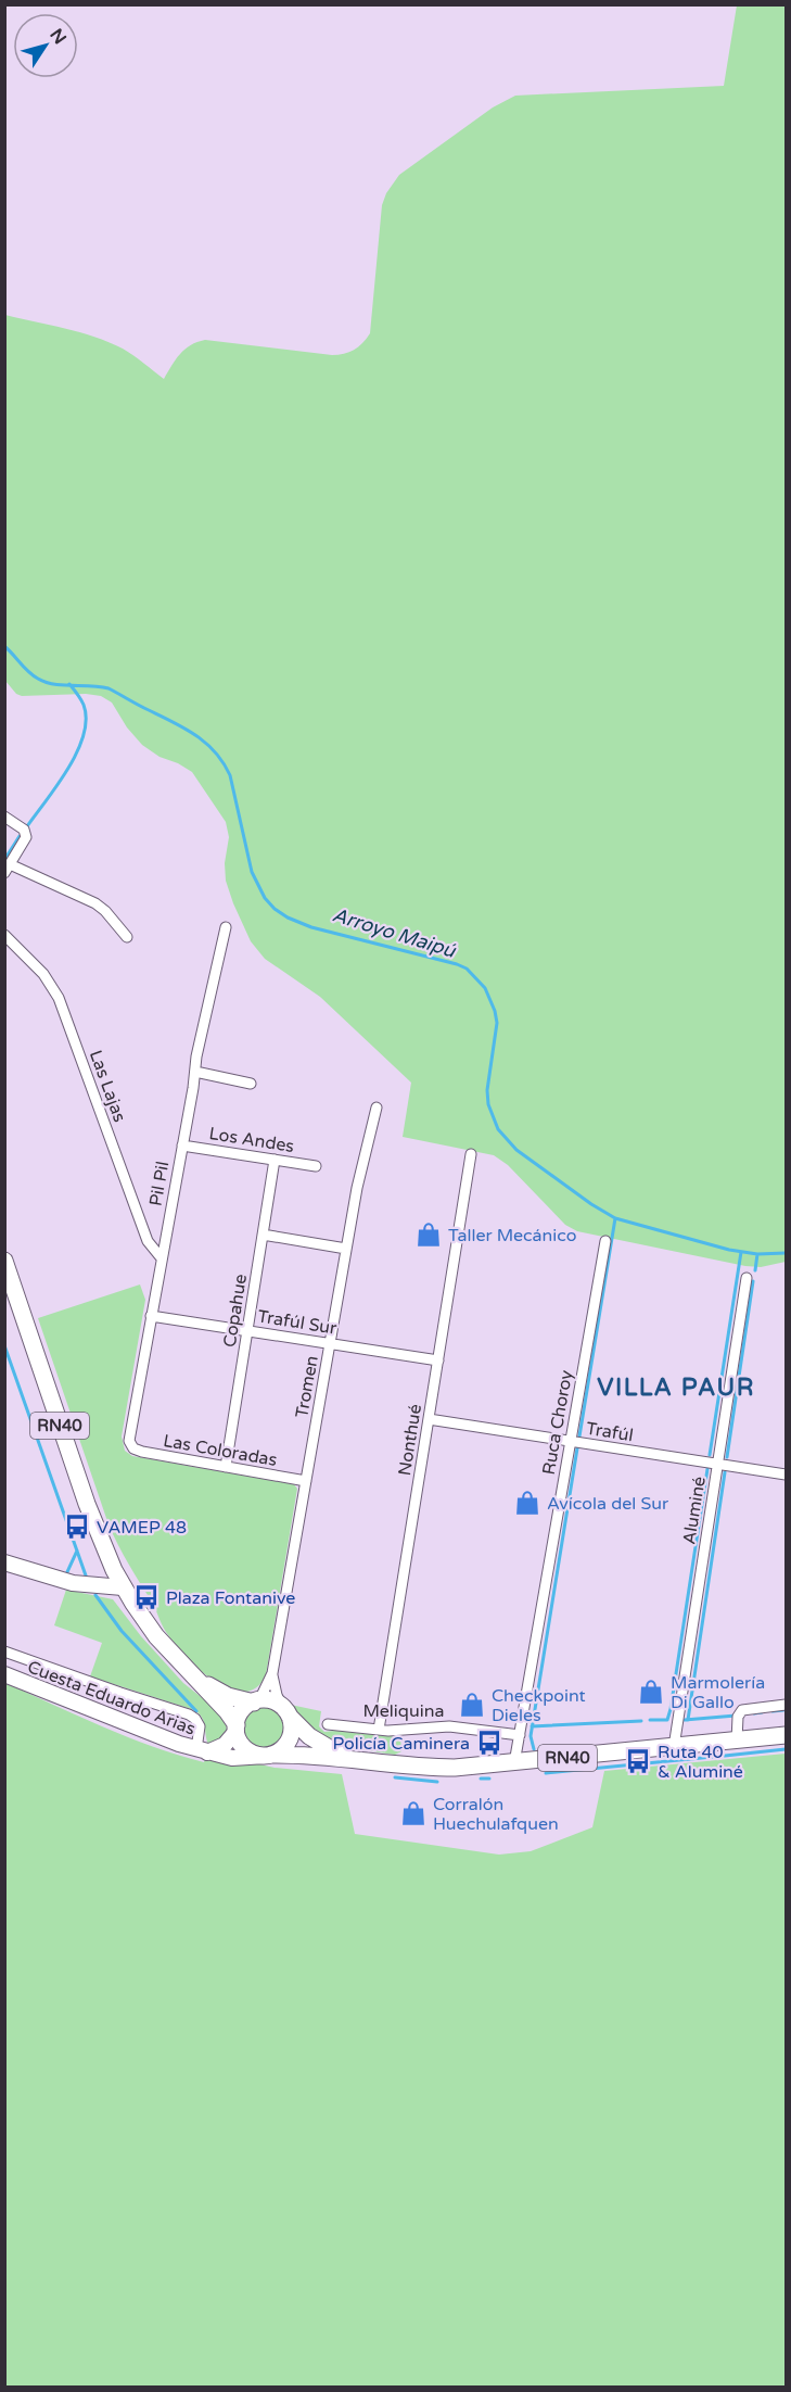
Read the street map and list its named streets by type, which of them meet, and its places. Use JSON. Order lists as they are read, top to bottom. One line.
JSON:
{"streets":{"main road":["RN40"],"street":["Las Lajas","Los Andes","Pil Pil","Copahue","Trafúl Sur","Tromen","Ruca Choroy","Trafúl","Nonthué","Las Coloradas","Aluminé","Cuesta Eduardo Arias","Meliquina"]},"crossings":[["Las Lajas","Pil Pil"],["Los Andes","Pil Pil"],["Los Andes","Copahue"],["Pil Pil","Trafúl Sur"],["Pil Pil","Las Coloradas"],["Copahue","Trafúl Sur"],["Copahue","Las Coloradas"],["Trafúl Sur","Tromen"],["Trafúl Sur","Nonthué"],["Tromen","RN40"],["Tromen","Las Coloradas"],["Tromen","Cuesta Eduardo Arias"],["Ruca Choroy","RN40"],["Ruca Choroy","Trafúl"],["Ruca Choroy","Meliquina"],["RN40","Aluminé"],["RN40","Cuesta Eduardo Arias"],["Trafúl","Nonthué"],["Trafúl","Aluminé"],["Nonthué","Meliquina"]],"districts":["VILLA PAUR"],"water":["Arroyo Maipú"],"places":{"shop":["Taller Mecánico","Avícola del Sur","Marmolería Di Gallo","Checkpoint Dieles","Corralón Huechulafquen"],"bus stop":["VAMEP 48","Plaza Fontanive","Policía Caminera","Ruta 40 & Aluminé"]},"north":"top right"}
